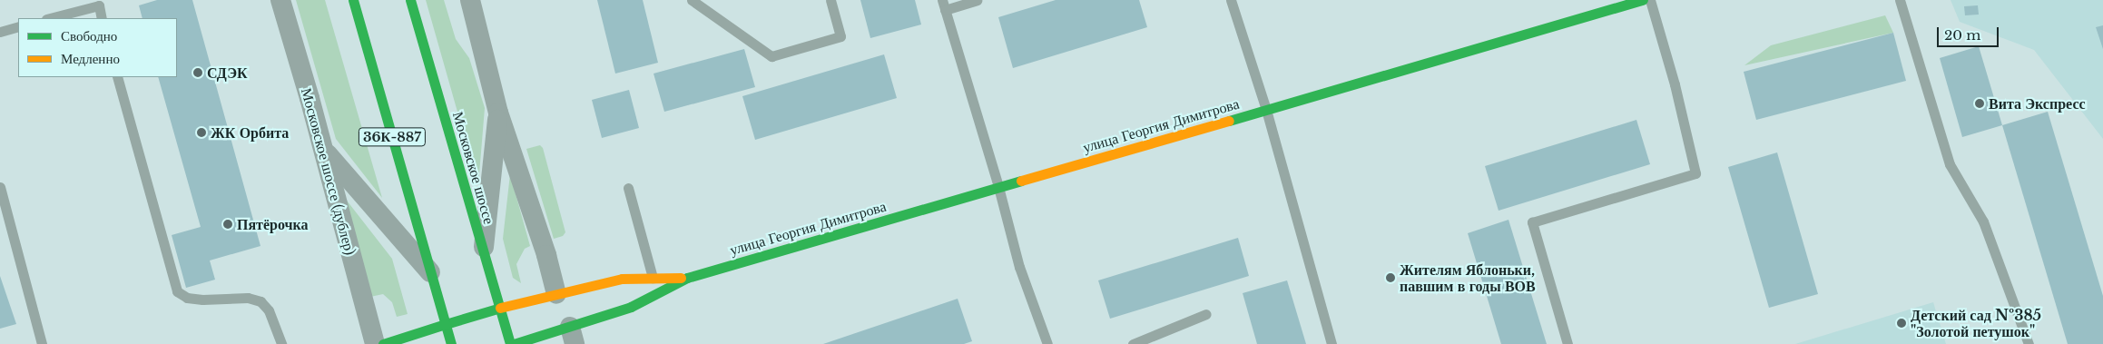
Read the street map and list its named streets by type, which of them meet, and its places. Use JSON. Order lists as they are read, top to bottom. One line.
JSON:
{"streets":{"main road":["улица Георгия Димитрова","36К-887","Московское шоссе"],"street":["Московское шоссе (дублер)"]},"crossings":[["улица Георгия Димитрова","36К-887"],["улица Георгия Димитрова","Московское шоссе"]],"places":["СДЭК","Вита Экспресс","ЖК Орбита","Пятёрочка","Жителям Яблоньки, павшим в годы ВОВ","Детский сад №385 \"Золотой петушок\""],"legend":["Свободно","Медленно"],"scale_bar":"20 m"}
